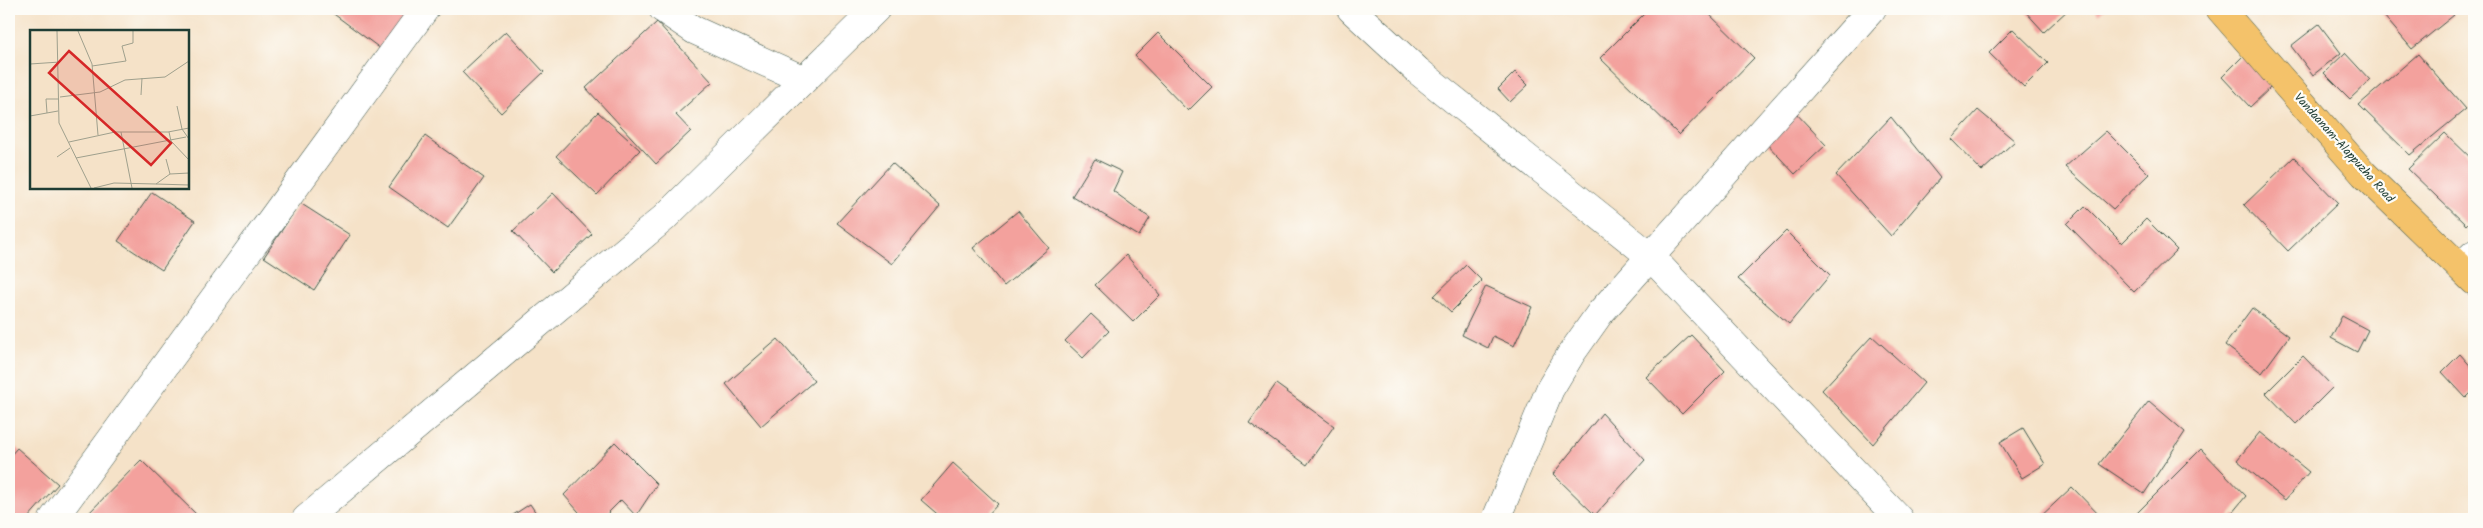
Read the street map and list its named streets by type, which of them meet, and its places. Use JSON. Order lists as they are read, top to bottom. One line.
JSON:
{"streets":{"main road":["Vandaanam-Alappuzha Road"]}}
